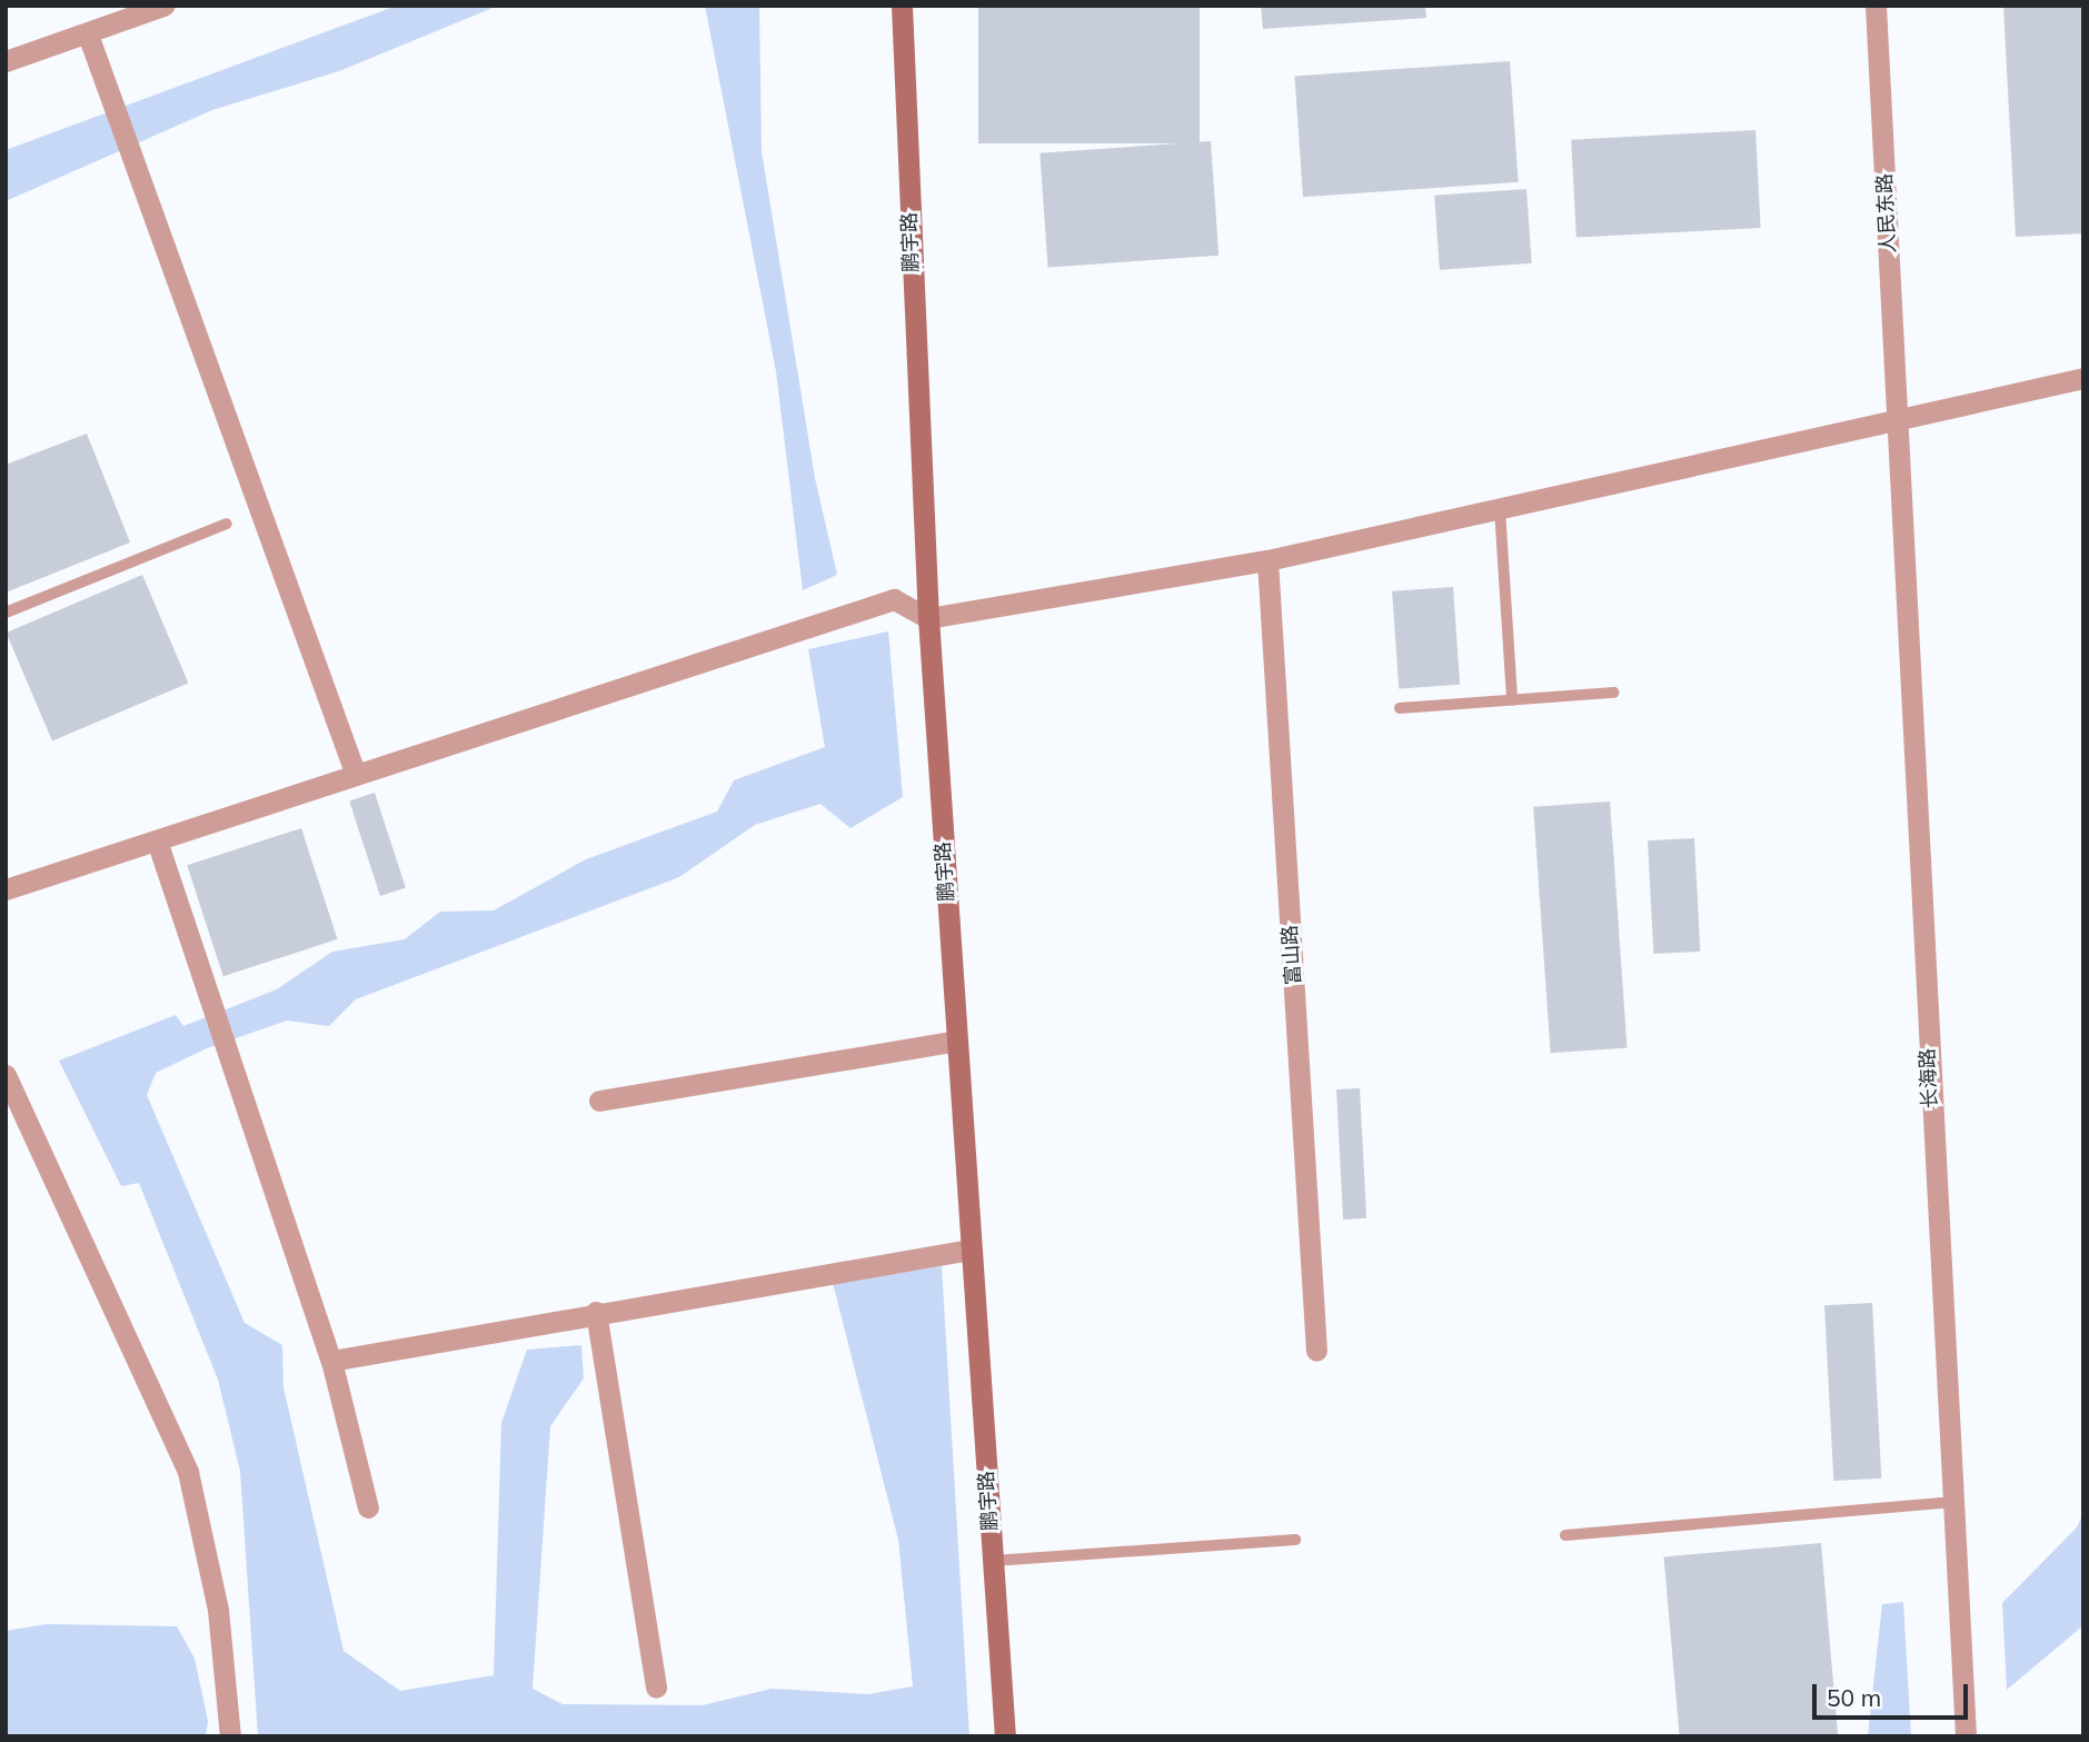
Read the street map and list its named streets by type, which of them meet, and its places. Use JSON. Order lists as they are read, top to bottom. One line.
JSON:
{"streets":{"main road":["鹏宇路"],"street":["人民东路","富山路","长海路"]},"crossings":[["人民东路","长海路"]],"scale_bar":"50 m"}
